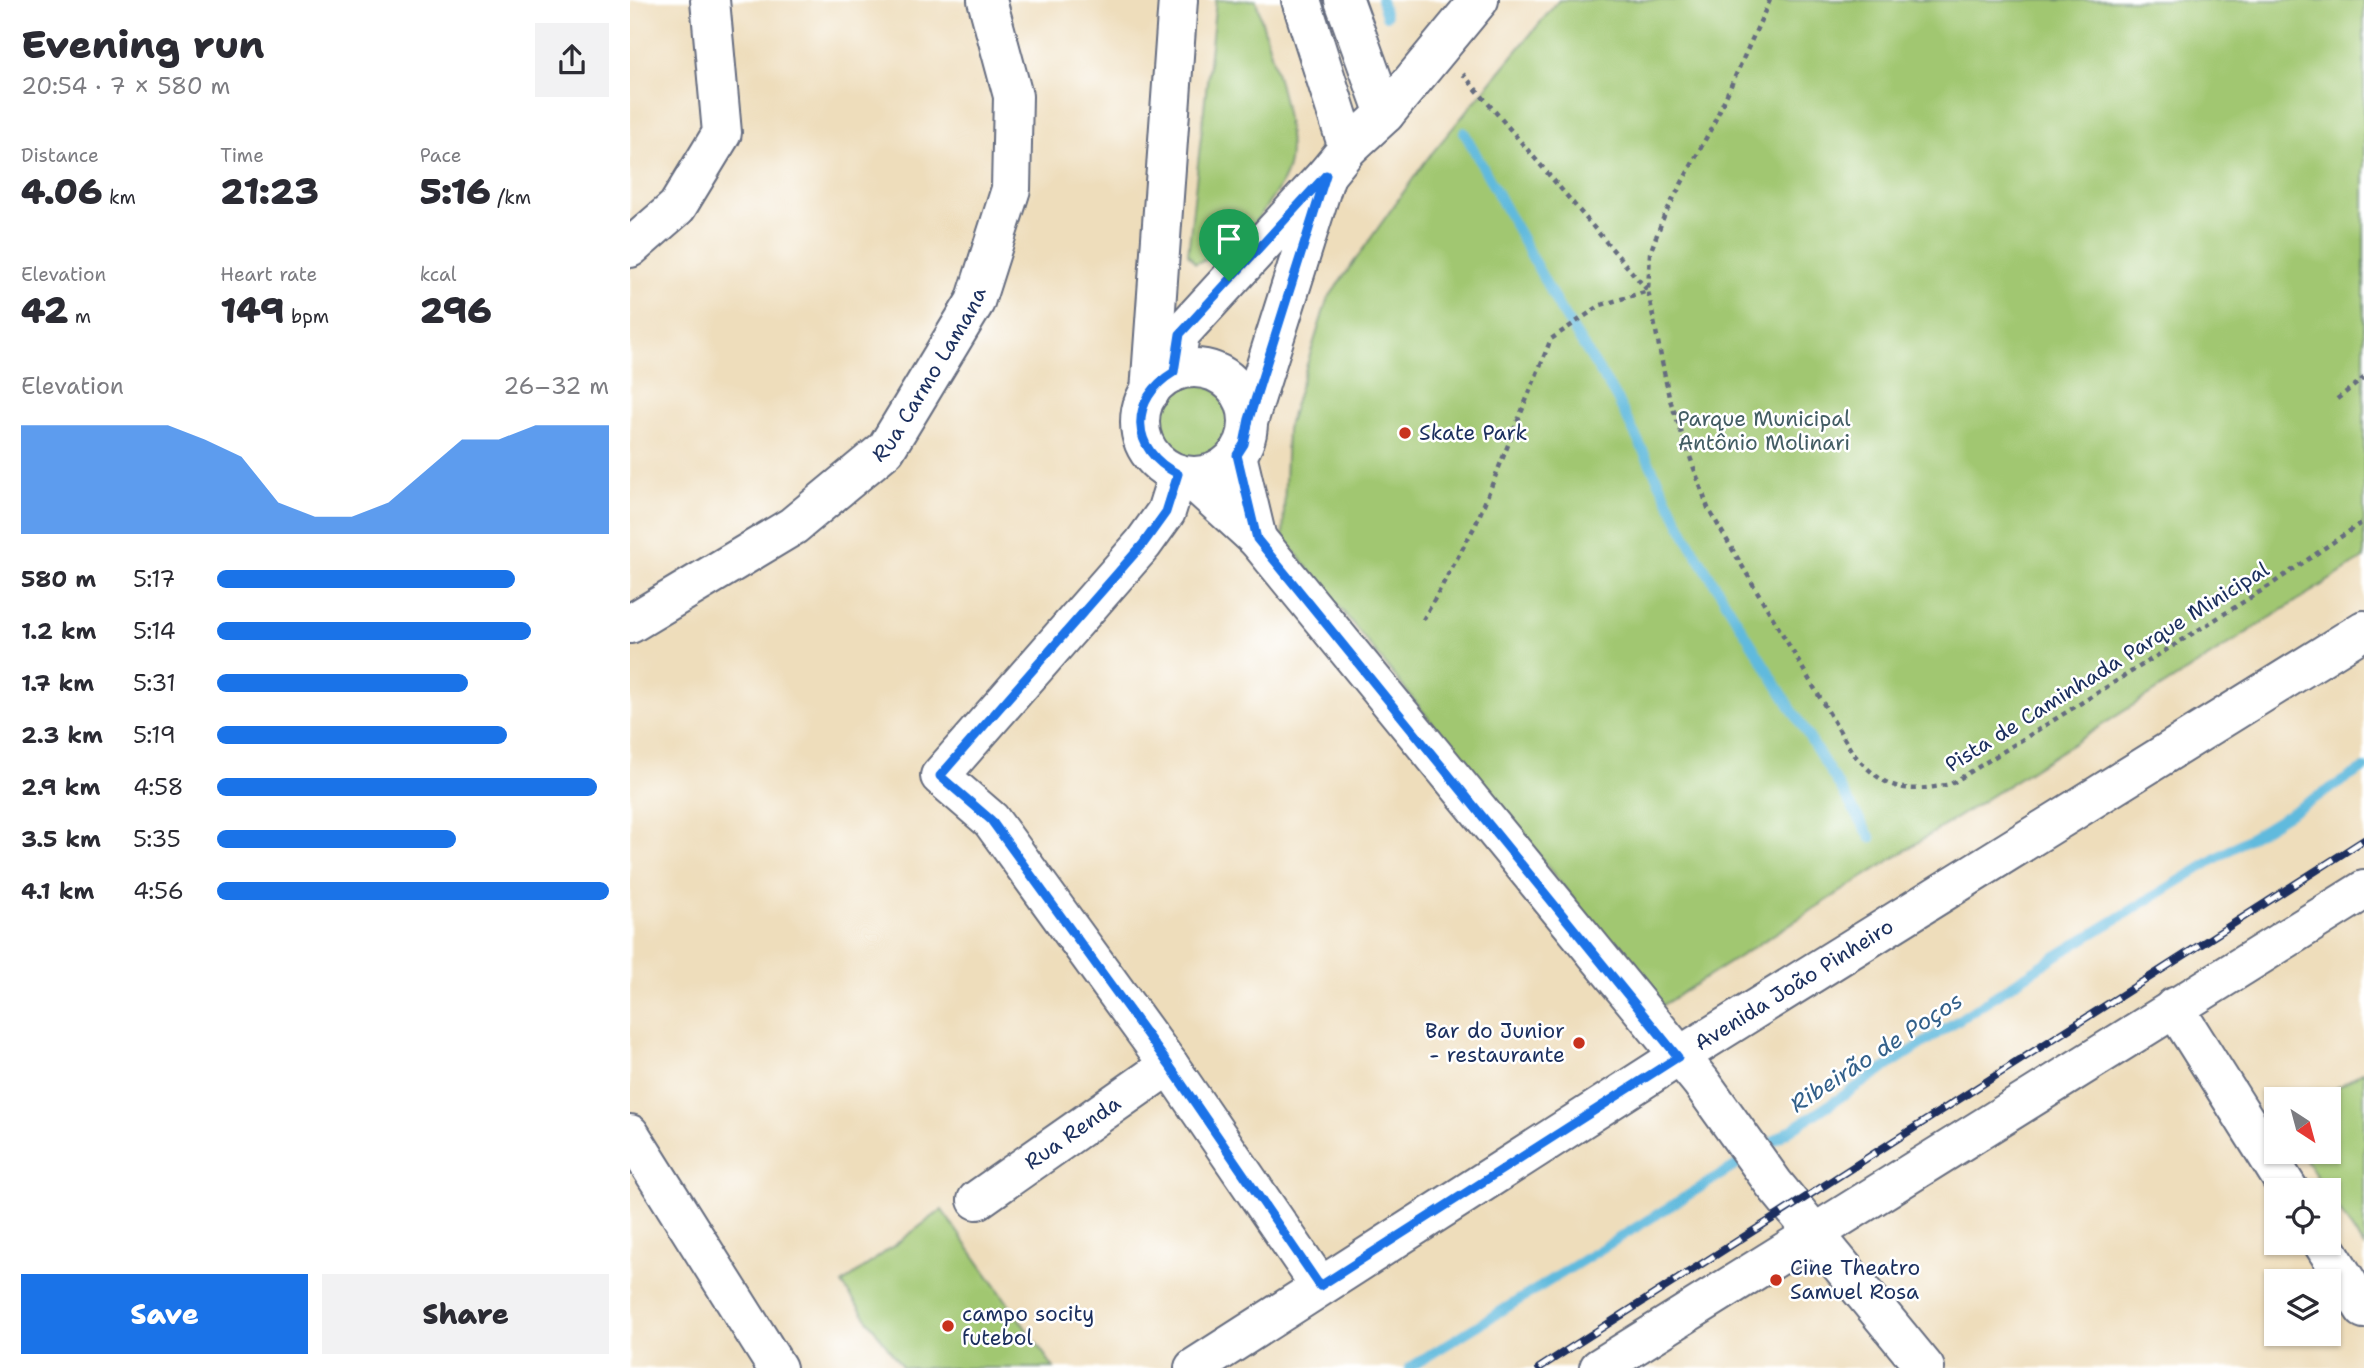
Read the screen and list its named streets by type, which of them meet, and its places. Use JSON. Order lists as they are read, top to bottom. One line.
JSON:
{"streets":{"street":["Rua Carmo Lamana","Avenida João Pinheiro","Rua Renda"],"path":["Pista de Caminhada Parque Minicipal"]},"water":["Ribeirão de Poços"],"parks":["Parque Municipal Antônio Molinari"],"places":["Skate Park","Bar do Junior - restaurante","Cine Theatro Samuel Rosa","campo socity futebol"],"north":"bottom right","page":{"heading":["Evening run","20:54 · 7 × 580 m"],"stats":[["Distance","4.06 km"],["Time","21:23"],["Pace","5:16 /km"],["Elevation","42 m"],["Heart rate","149 bpm"],["kcal","296"]],"chart":["Elevation","26–32 m"],"list":[{"name":"580 m","note":"5:17"},{"name":"1.2 km","note":"5:14"},{"name":"1.7 km","note":"5:31"},{"name":"2.3 km","note":"5:19"},{"name":"2.9 km","note":"4:58"},{"name":"3.5 km","note":"5:35"},{"name":"4.1 km","note":"4:56"}],"buttons":["Save","Share"]}}
